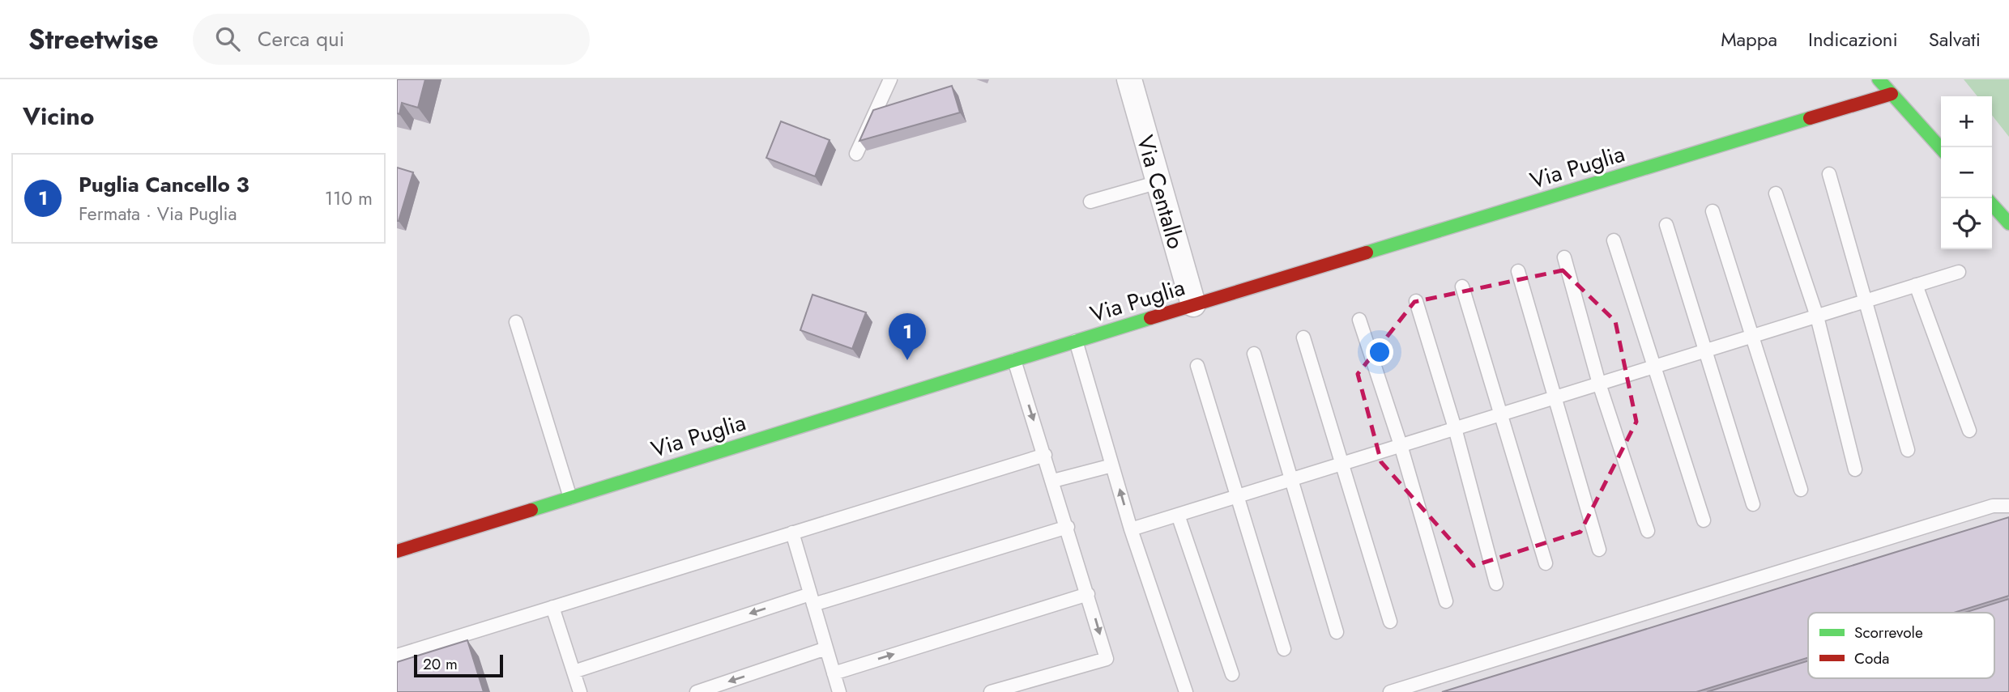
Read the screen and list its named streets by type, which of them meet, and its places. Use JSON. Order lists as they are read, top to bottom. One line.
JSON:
{"streets":{"street":["Via Puglia","Via Centallo"]},"crossings":[["Via Puglia","Via Centallo"]],"legend":["Scorrevole","Coda"],"scale_bar":"20 m","page":{"header":"Streetwise","search":"Cerca qui","nav":["Mappa","Indicazioni","Salvati"],"heading":"Vicino","map_buttons":["+","−"],"list":[{"mark":"1","name":"Puglia Cancello 3","note":"Fermata · Via Puglia","value":"110 m"}],"pins":"1","scale":"20 m"}}
